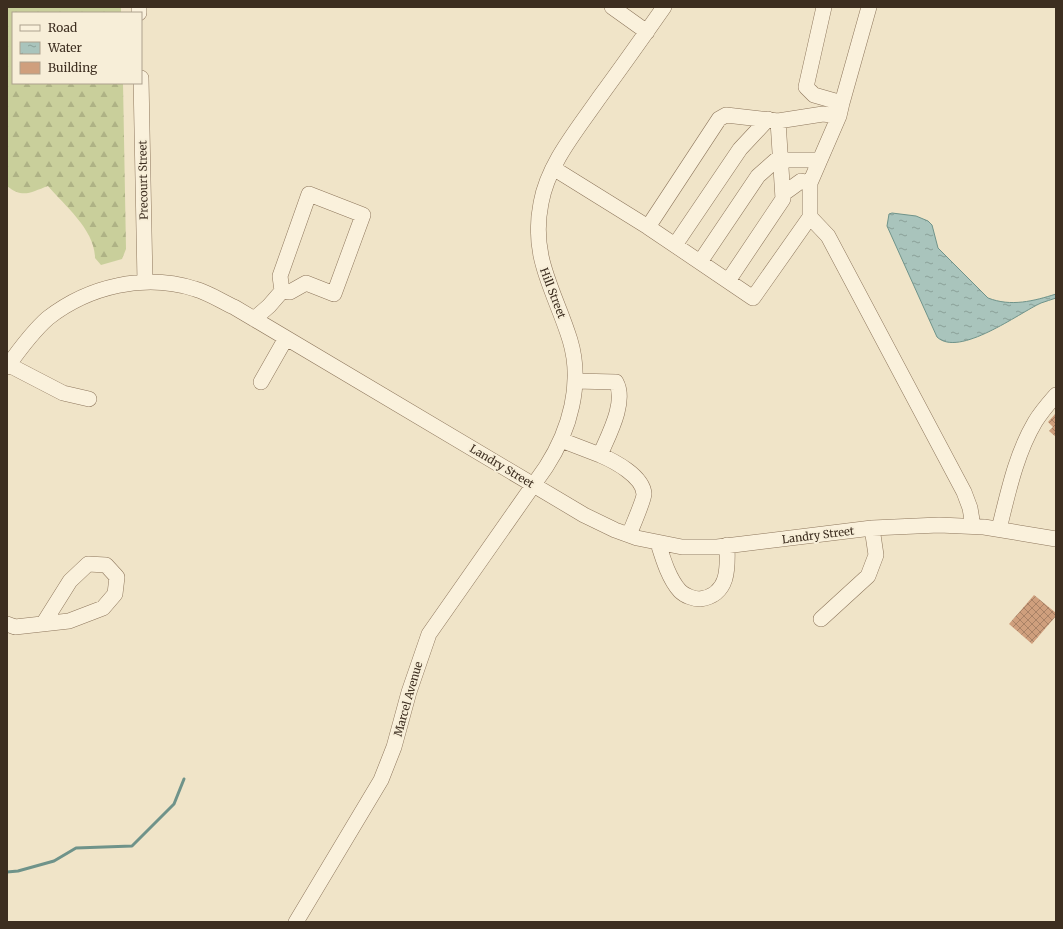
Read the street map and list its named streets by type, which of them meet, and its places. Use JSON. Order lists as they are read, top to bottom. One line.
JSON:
{"streets":{"street":["Precourt Street","Hill Street","Landry Street","Marcel Avenue"]},"crossings":[["Precourt Street","Landry Street"],["Hill Street","Landry Street"],["Hill Street","Marcel Avenue"],["Landry Street","Marcel Avenue"]],"legend":["Road","Water","Building"]}
